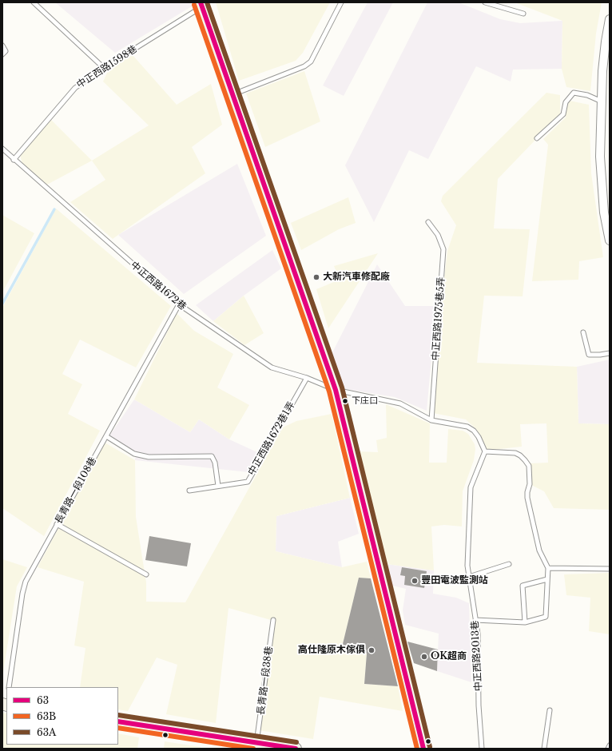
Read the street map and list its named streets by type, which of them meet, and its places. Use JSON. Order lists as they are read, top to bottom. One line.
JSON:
{"streets":{"lane":["中正西路1598巷","中正西路1672巷","中正西路1975巷5弄","中正西路1672巷1弄","長青路一段108巷","中正西路2013巷","長青路一段38巷"]},"crossings":[["中正西路1598巷","中正西路1672巷"],["中正西路1672巷","中正西路1975巷5弄"],["中正西路1672巷","中正西路1672巷1弄"],["中正西路1672巷","長青路一段108巷"],["中正西路1672巷","中正西路2013巷"]],"places":["大新汽車修配廠","下庄口","豐田電波監測站","高仕隆原木傢俱","OK超商"],"lines":["transit line 63","transit line 63A","transit line 63B"],"legend":["63","63B","63A"]}
